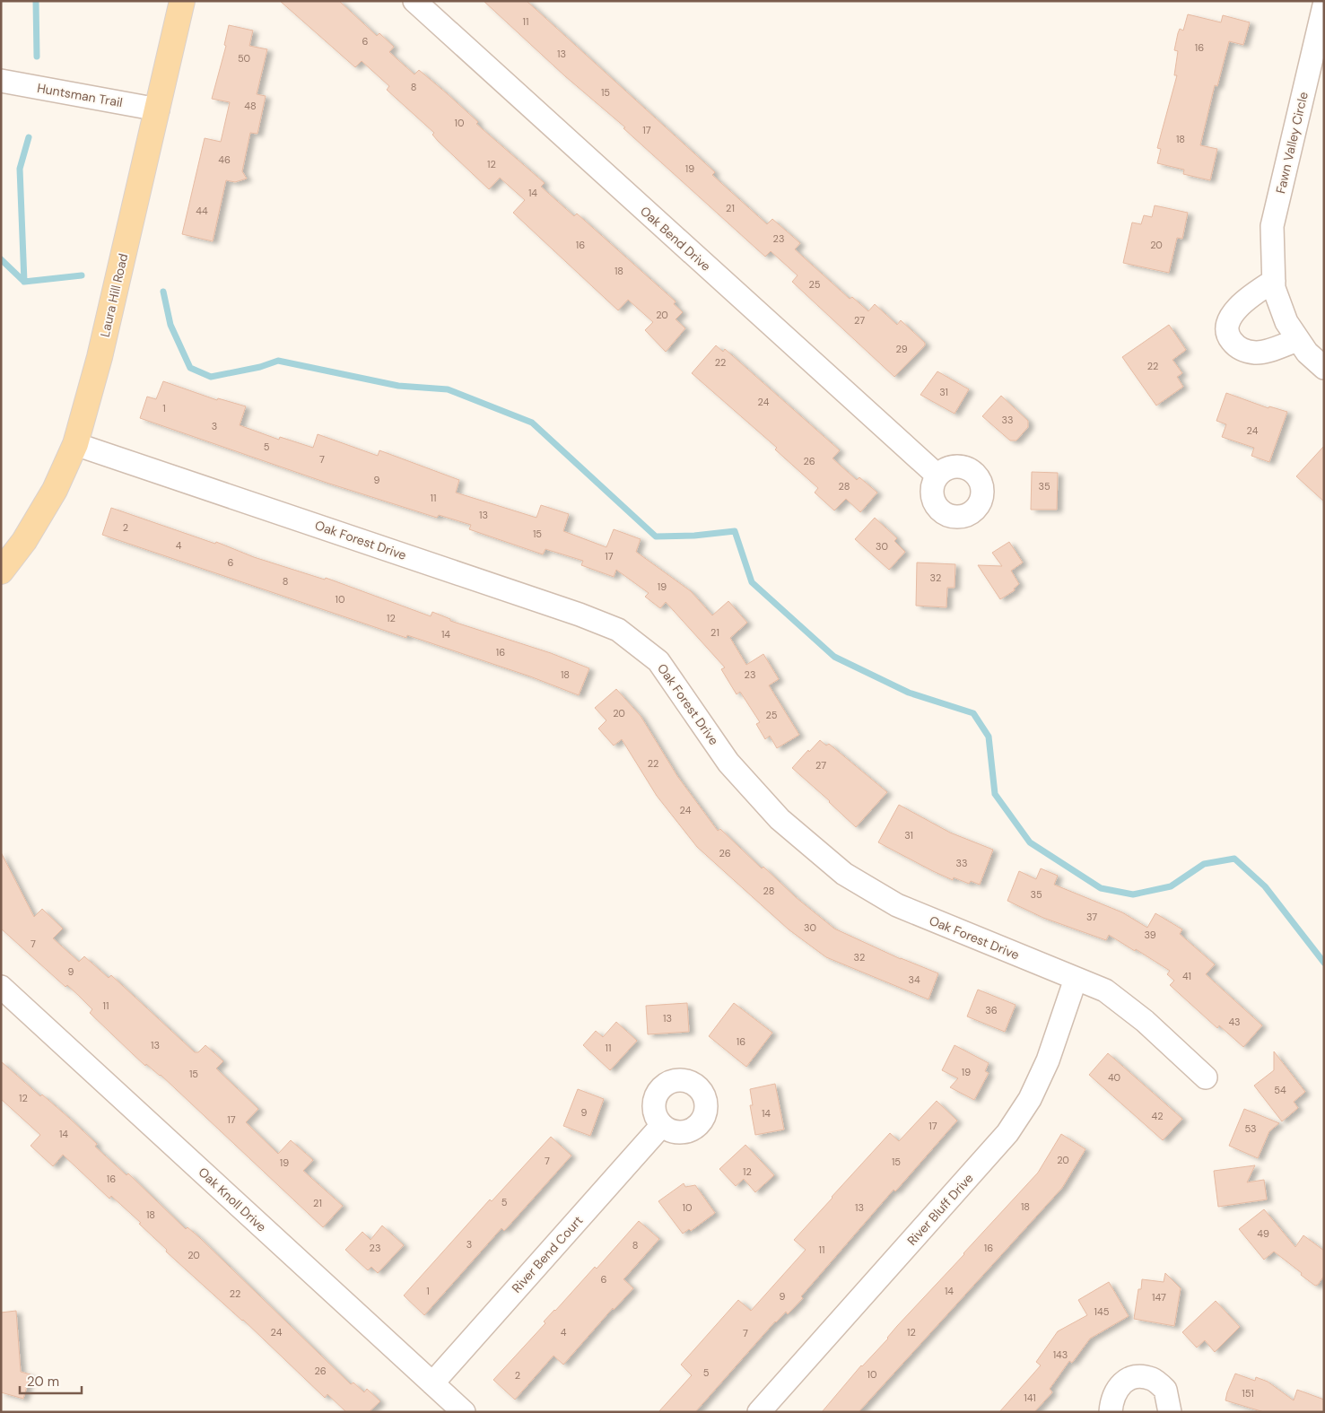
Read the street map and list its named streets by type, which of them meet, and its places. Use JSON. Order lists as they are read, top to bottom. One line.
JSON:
{"streets":{"main road":["Laura Hill Road"],"street":["Huntsman Trail","Fawn Valley Circle","Oak Bend Drive","Oak Forest Drive","Oak Knoll Drive","River Bluff Drive","River Bend Court"]},"crossings":[["Huntsman Trail","Laura Hill Road"],["Laura Hill Road","Oak Forest Drive"],["Oak Forest Drive","River Bluff Drive"],["Oak Knoll Drive","River Bend Court"]],"house_numbers":["11","6","16","13","50","8","15","48","10","17","18","46","12","19","14","21","44","23","16","20","18","25","20","27","29","22","22","31","24","1","33","3","24","5","7","26","9","28","35","11","13","2","15","4","30","17","6","32","8","19","10","12","21","14","16","18","23","20","25","22","27","24","31","26","33","28","35","37","30","39","7","32","9","41","34","11","36","13","43","16","13","11","19","15","40","54","12","9","14","42","17","17","53","14","20","7","15","19","12","16","5","21","18","10","13","18","49","3","8","23","16","11","20","6","1","14","22","9","147","145","24","4","12","7","143","26","5","10","2","151","141"],"scale_bar":"20 m"}
